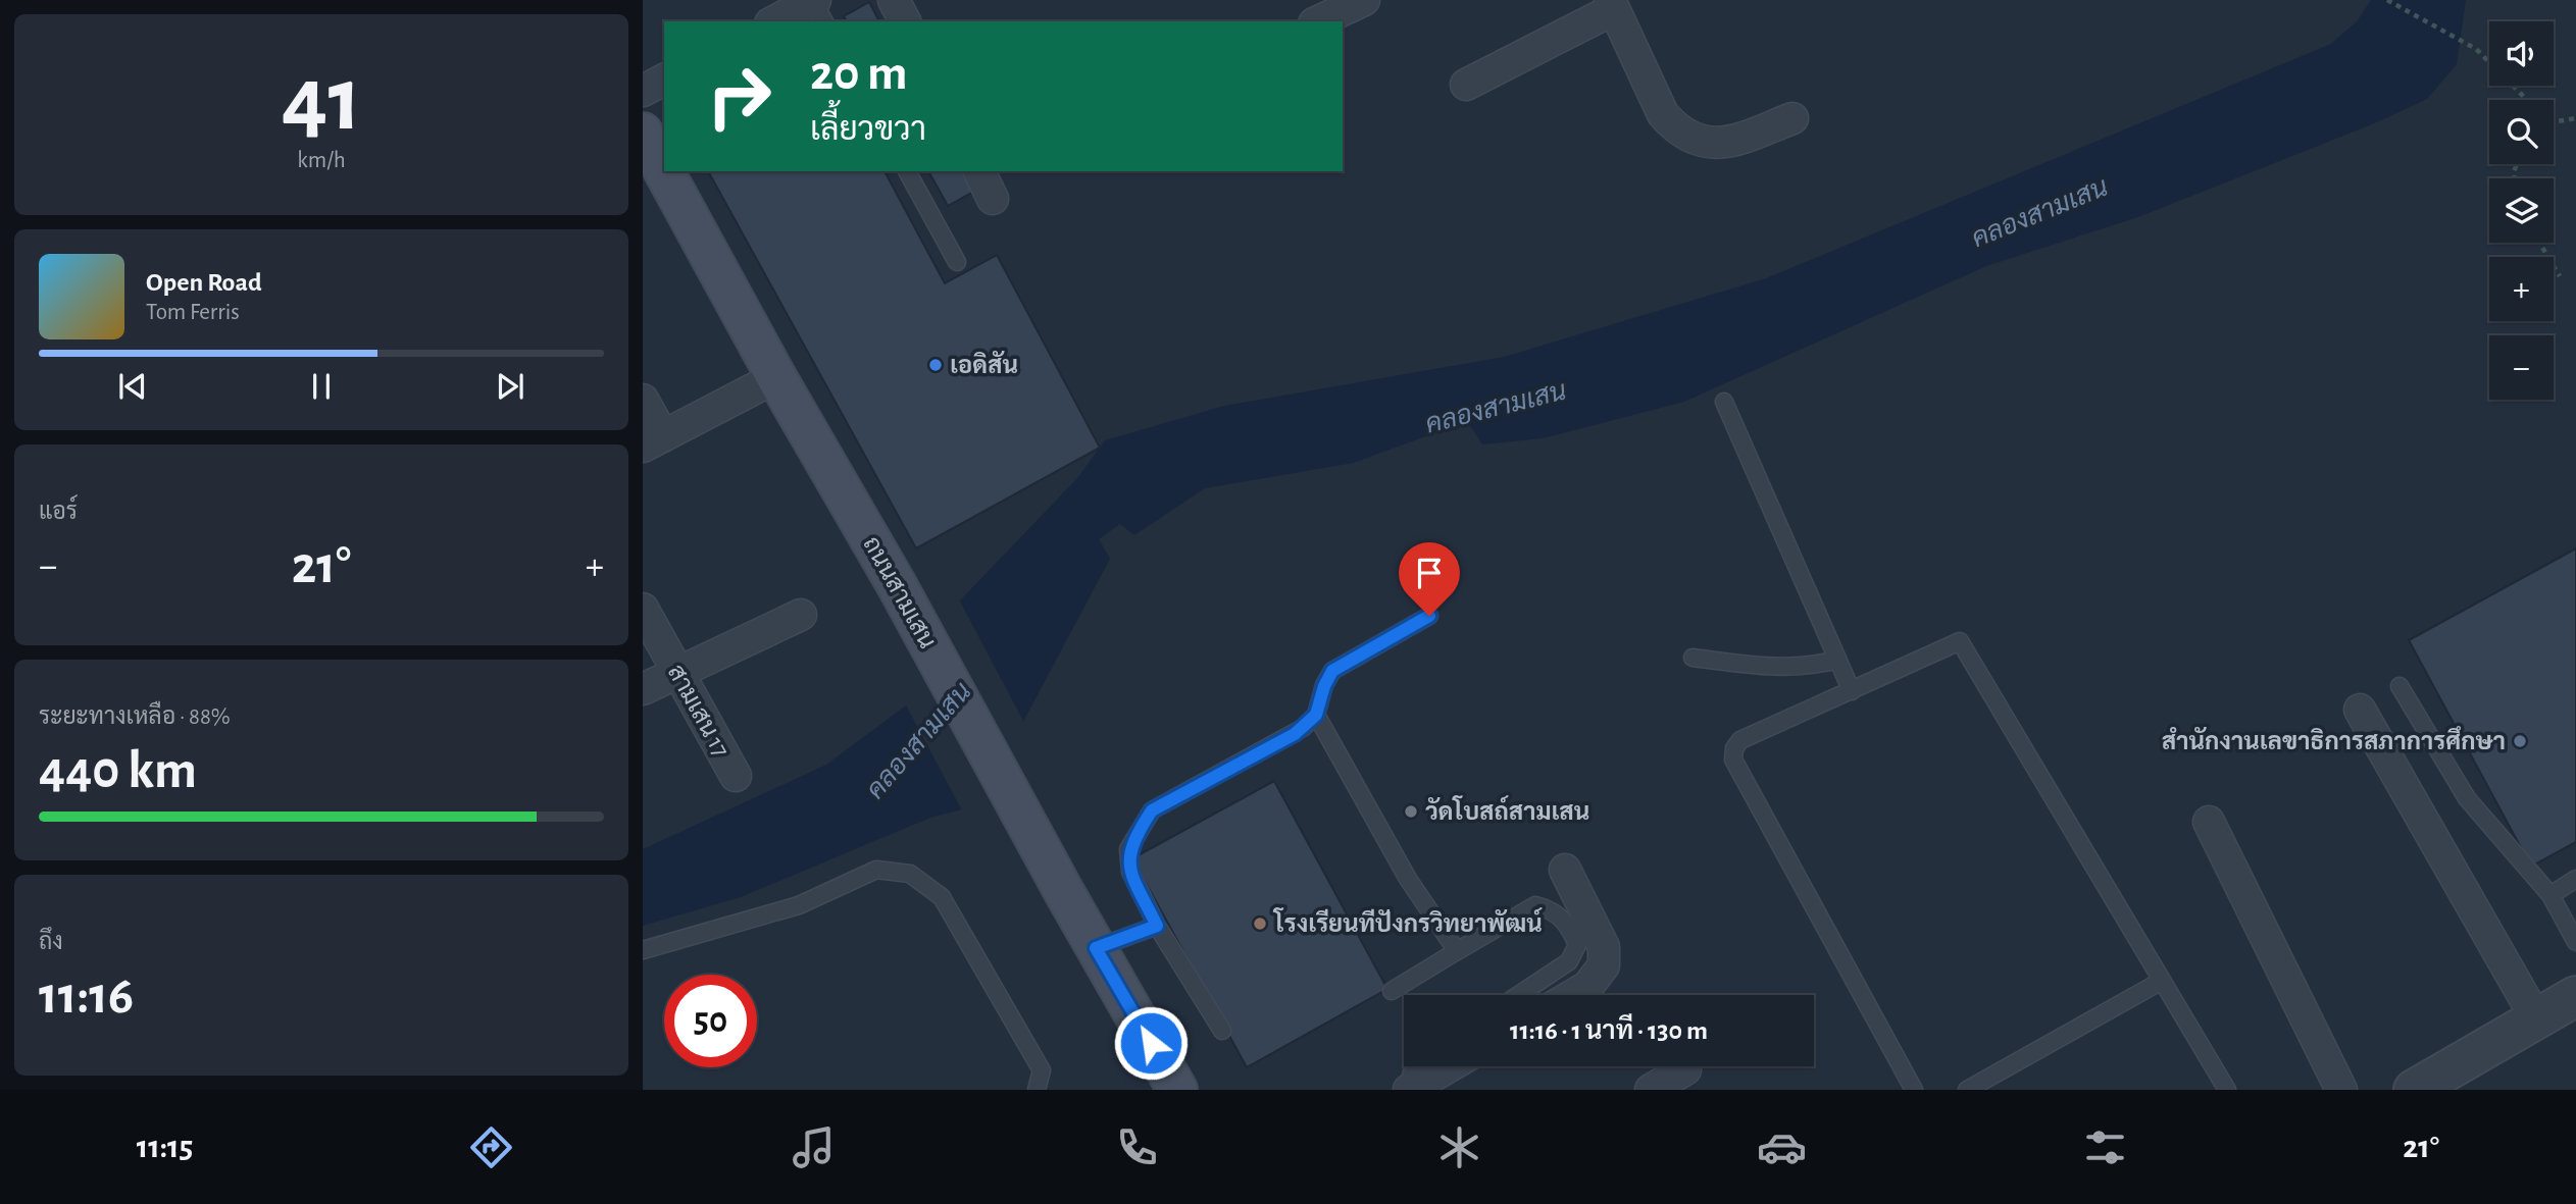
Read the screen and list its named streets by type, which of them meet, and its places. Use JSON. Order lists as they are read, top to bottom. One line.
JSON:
{"streets":{"main road":["ถนนสามเสน"],"street":["สามเสน 17"]},"water":["คลองสามเสน"],"places":["เอดิสัน","สำนักงานเลขาธิการสภาการศึกษา","วัดโบสถ์สามเสน","โรงเรียนทีปังกรวิทยาพัฒน์"],"page":{"tile":[["41","km/h"],"แอร์",["ระยะทางเหลือ · 88%","440 km"],["ถึง","11:16"]],"map_buttons":["+","−"],"turn":["20 m","เลี้ยวขวา"],"song":["Open Road","Tom Ferris"],"heat":["−","21°","+"],"limit":"50","trip":"11:16 · 1 นาที · 130 m","tabs":["11:15","21°"]}}
